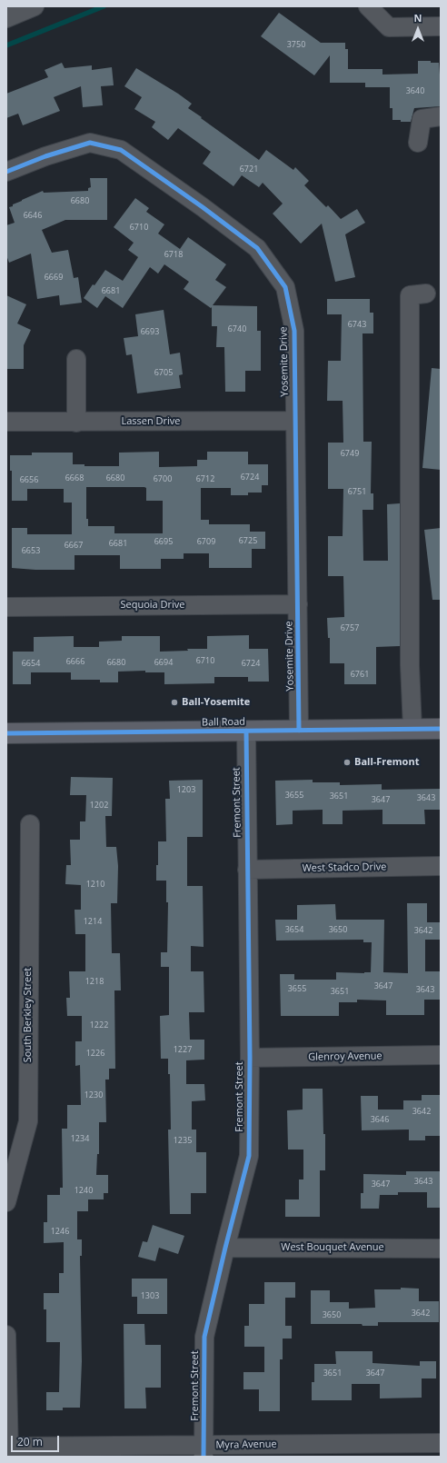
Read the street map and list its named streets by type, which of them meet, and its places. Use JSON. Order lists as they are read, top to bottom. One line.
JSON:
{"streets":{"main road":["Ball Road"],"street":["Yosemite Drive","Lassen Drive","Sequoia Drive","Fremont Street","West Stadco Drive","South Berkley Street","Glenroy Avenue","West Bouquet Avenue","Myra Avenue"]},"crossings":[["Yosemite Drive","Lassen Drive"],["Yosemite Drive","Sequoia Drive"],["Yosemite Drive","Ball Road"],["Ball Road","Fremont Street"],["Fremont Street","West Stadco Drive"],["Fremont Street","Glenroy Avenue"],["Fremont Street","West Bouquet Avenue"],["Fremont Street","Myra Avenue"]],"places":["Ball-Yosemite","Ball-Fremont"],"house_numbers":["3750","3640","6721","6680","6646","6710","6718","6669","6681","6743","6740","6693","6705","6749","6724","6668","6680","6700","6712","6656","6751","6725","6695","6709","6681","6667","6653","6757","6710","6666","6680","6694","6654","6724","6761","1203","3655","3651","3643","3647","1202","1210","1214","3654","3650","3642","1218","3647","3655","3643","3651","1222","1227","1226","1230","3642","3646","1234","1235","3643","3647","1240","1246","1303","3642","3650","3651","3647"],"scale_bar":"20 m","north":"top"}
